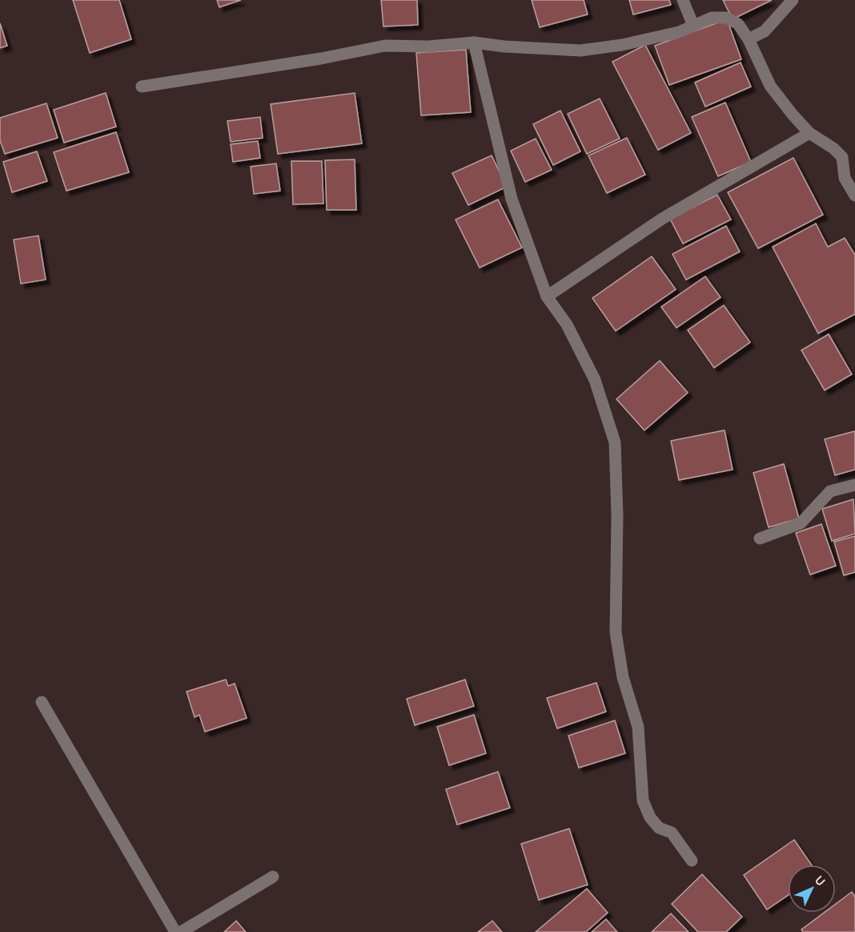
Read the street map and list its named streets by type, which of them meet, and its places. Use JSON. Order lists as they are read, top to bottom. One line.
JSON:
{"north":"top right"}
